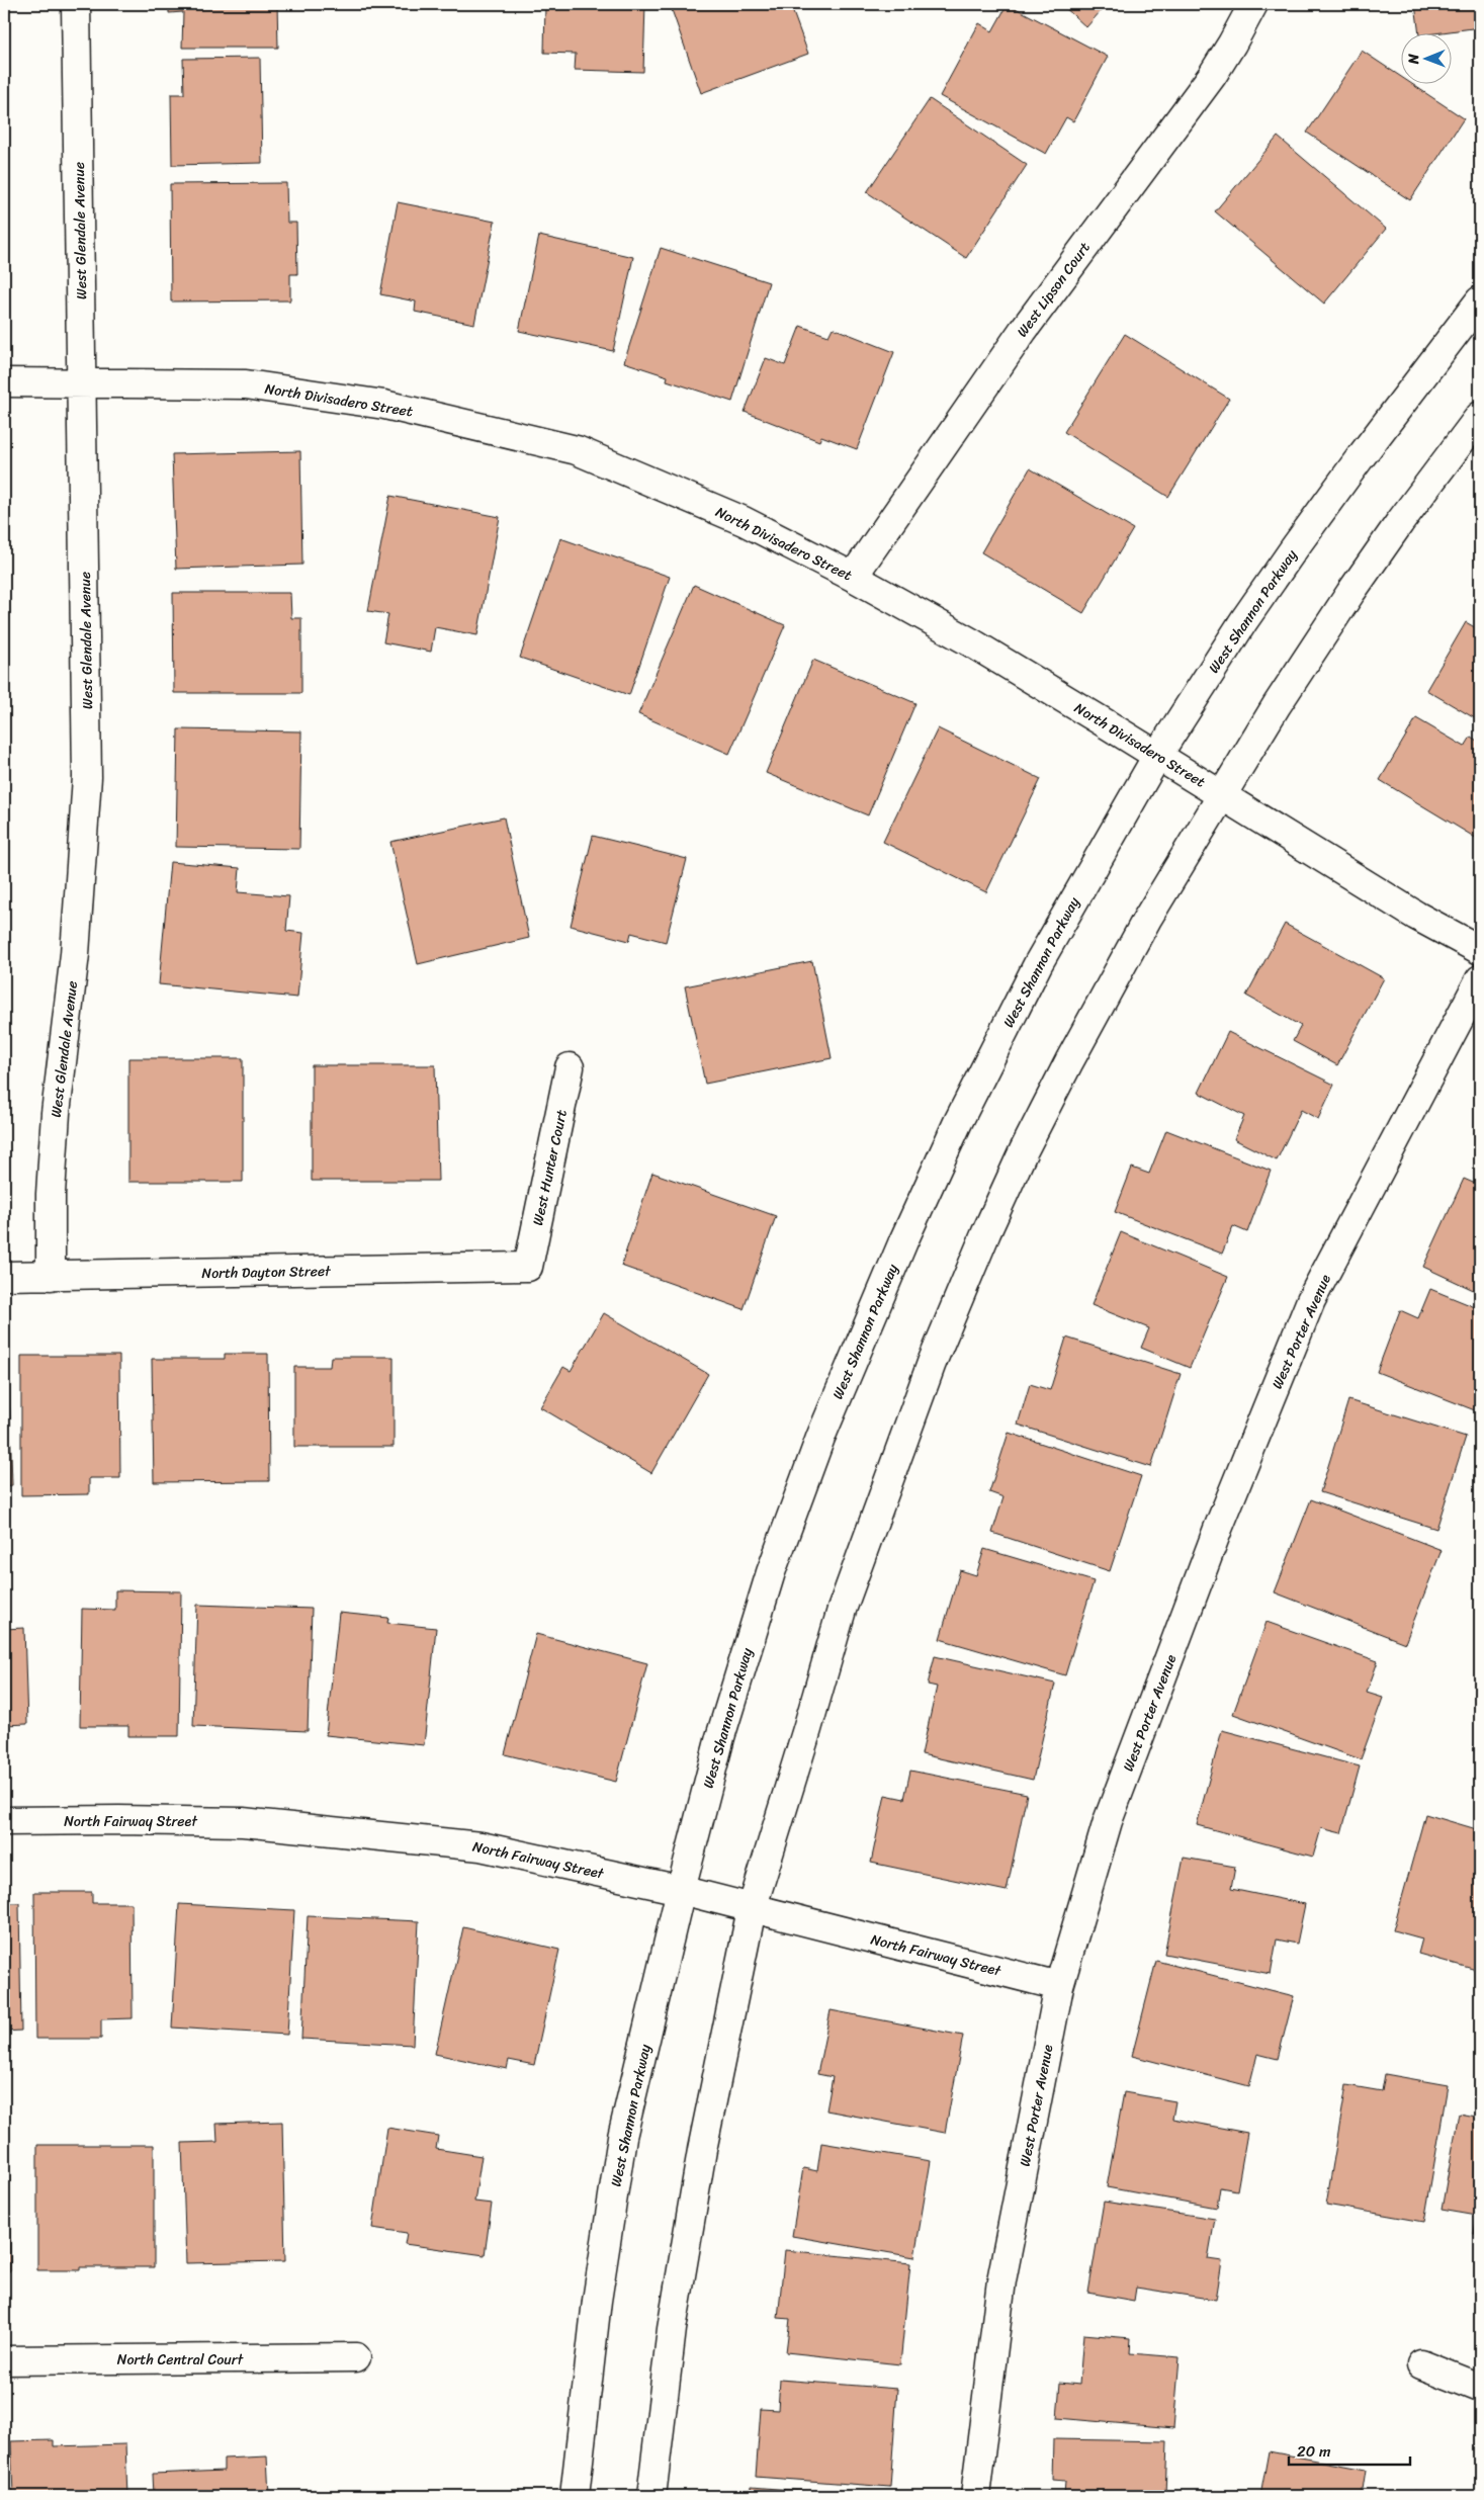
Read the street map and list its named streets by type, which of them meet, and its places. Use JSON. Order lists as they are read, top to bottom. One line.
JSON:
{"streets":{"street":["West Glendale Avenue","West Lipson Court","North Divisadero Street","West Shannon Parkway","West Hunter Court","North Dayton Street","West Porter Avenue","North Fairway Street","North Central Court"]},"crossings":[["West Glendale Avenue","North Divisadero Street"],["West Glendale Avenue","North Dayton Street"],["West Lipson Court","North Divisadero Street"],["North Divisadero Street","West Shannon Parkway"],["West Shannon Parkway","North Fairway Street"],["West Hunter Court","North Dayton Street"],["West Porter Avenue","North Fairway Street"]],"scale_bar":"20 m","north":"left"}
